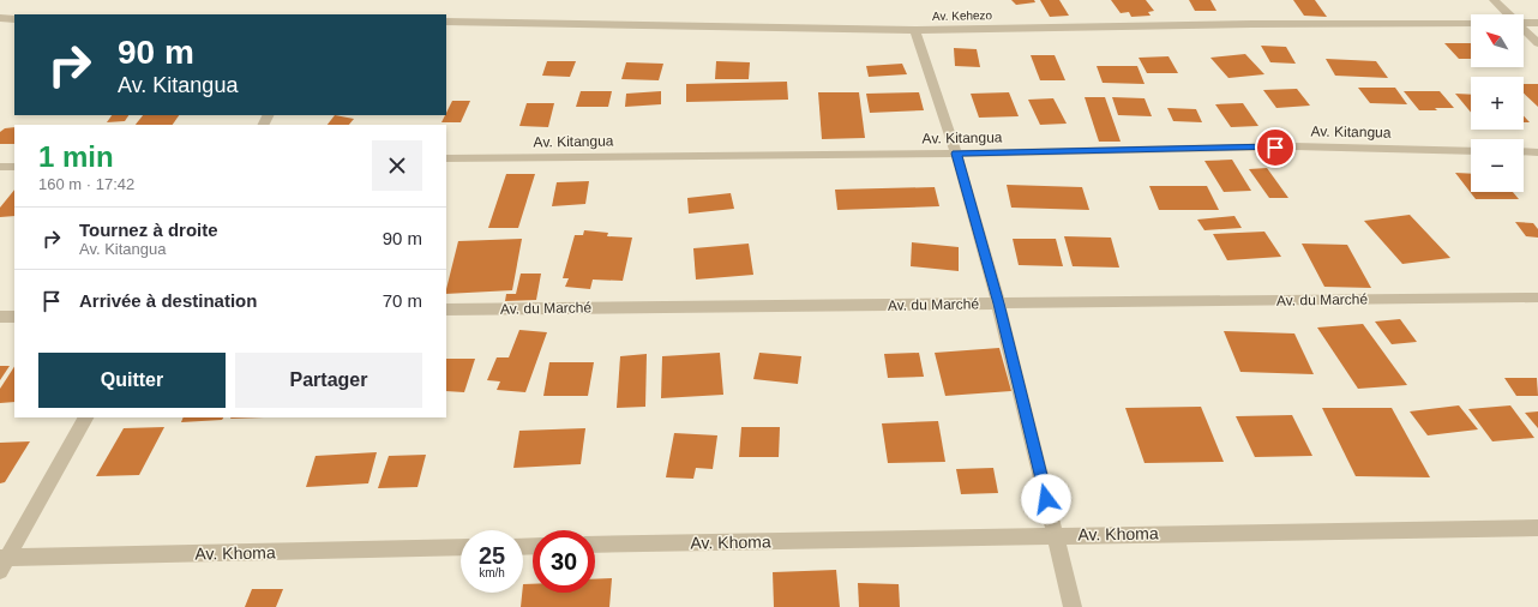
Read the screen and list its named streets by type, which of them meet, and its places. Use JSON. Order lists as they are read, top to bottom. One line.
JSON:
{"streets":{"street":["Av. Kehezo","Av. Kitangua","Av. du Marché","Av. Khoma"]},"north":"top left","page":{"map_buttons":["+","−"],"turn":["90 m","Av. Kitangua"],"heading":["1 min","160 m · 17:42"],"list":[{"name":"Tournez à droite","note":"Av. Kitangua","value":"90 m"},{"name":"Arrivée à destination","value":"70 m"}],"buttons":["Quitter","Partager"],"speed":"25 km/h","limit":"30"}}
